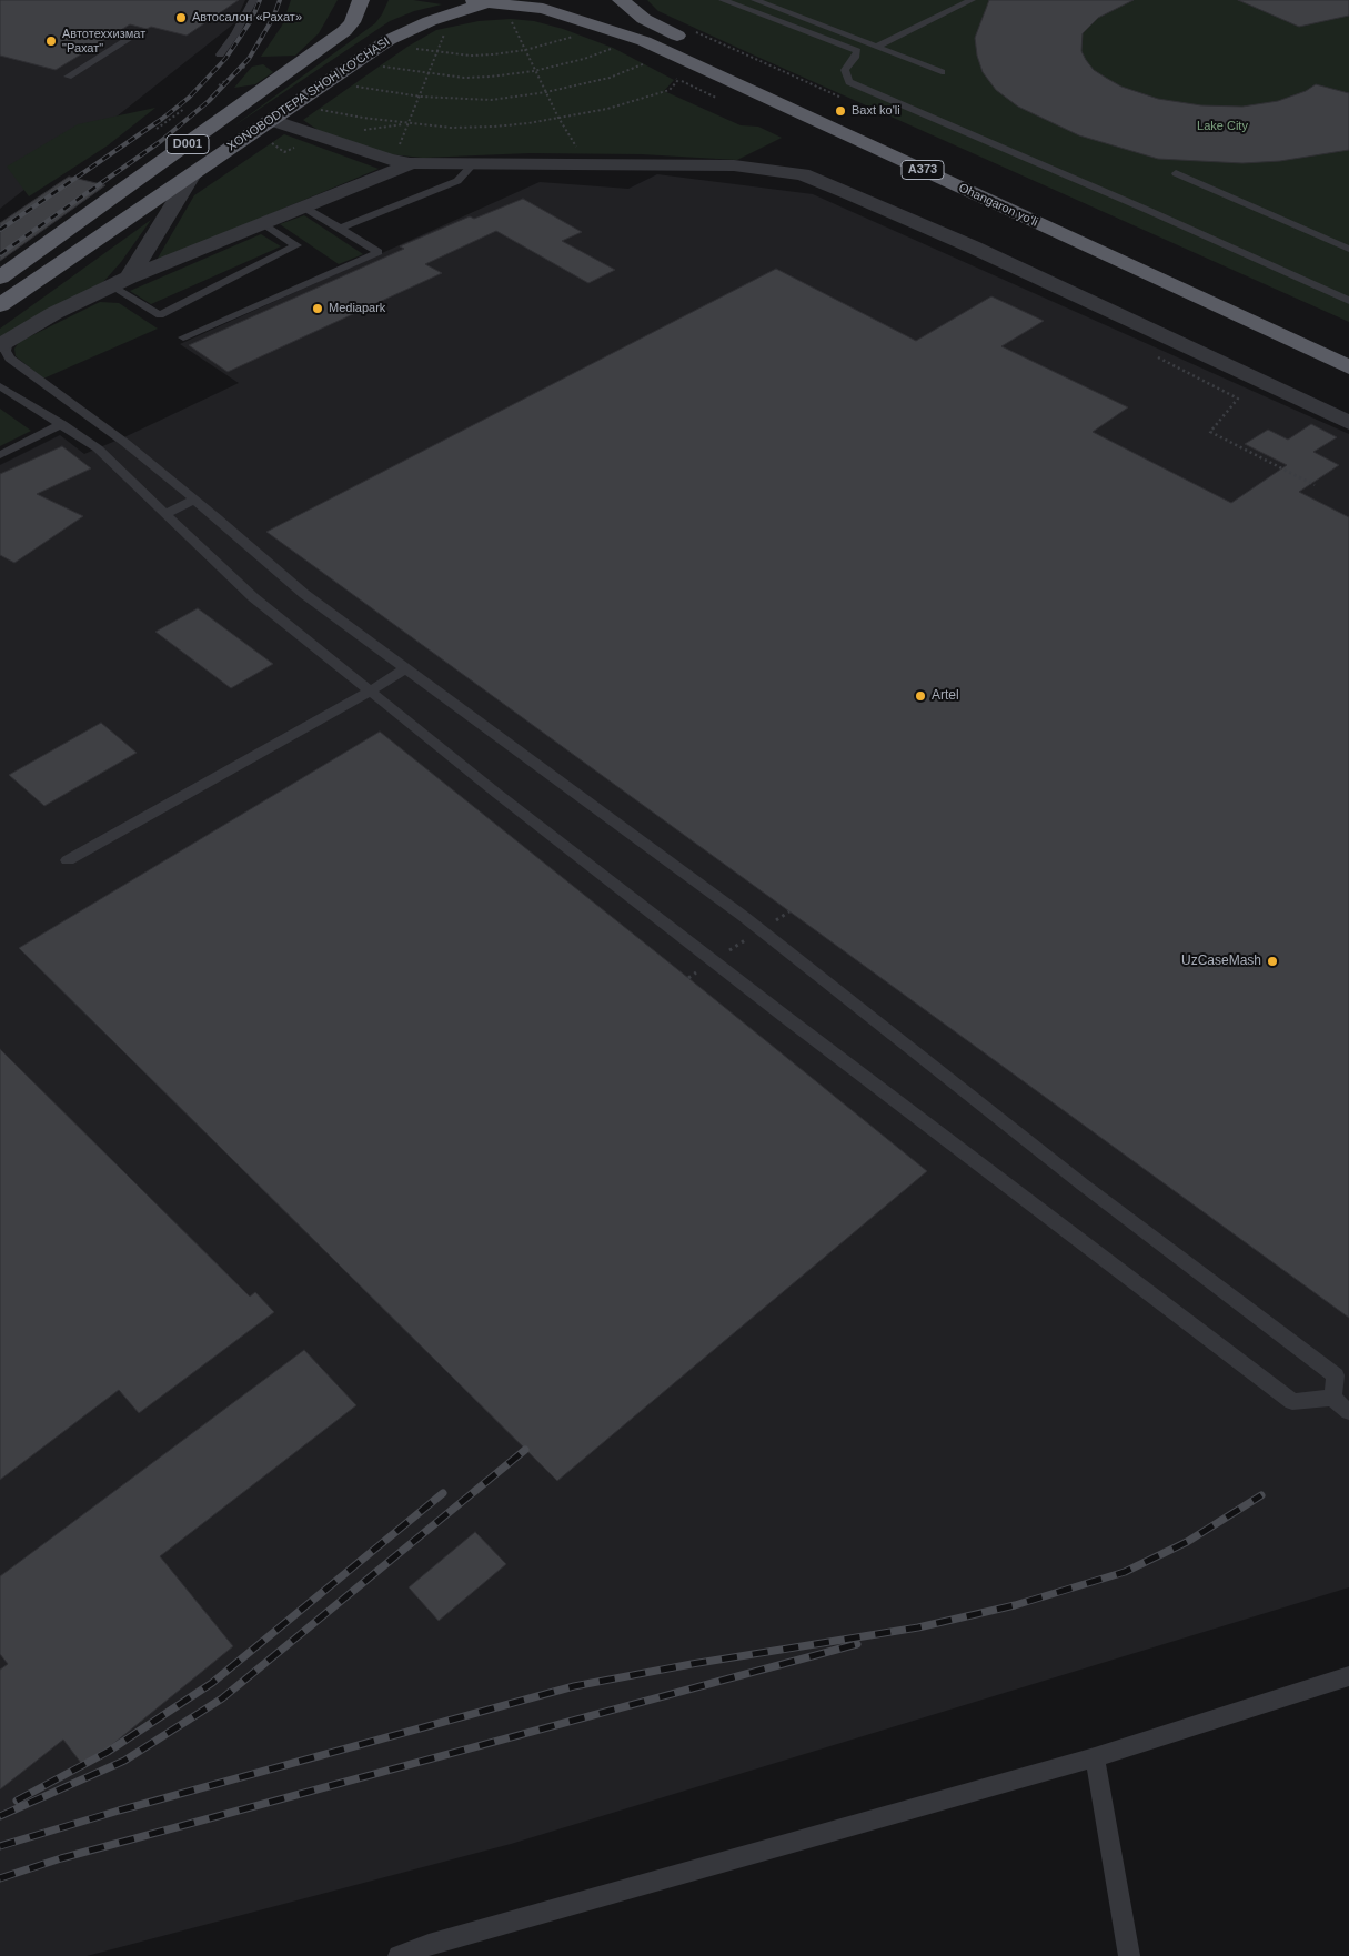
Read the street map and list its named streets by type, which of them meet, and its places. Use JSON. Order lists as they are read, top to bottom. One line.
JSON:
{"streets":{"highway":["XONOBODTEPA SHOH KO'CHASI","D001","A373","Ohangaron yoʻli"]},"crossings":[["XONOBODTEPA SHOH KO'CHASI","Ohangaron yoʻli"]],"parks":["Lake City"],"places":["Автосалон «Рахат»","Автотеххизмат \"Рахат\"","Baxt ko'li","Mediapark","Artel","UzCaseMash"]}
